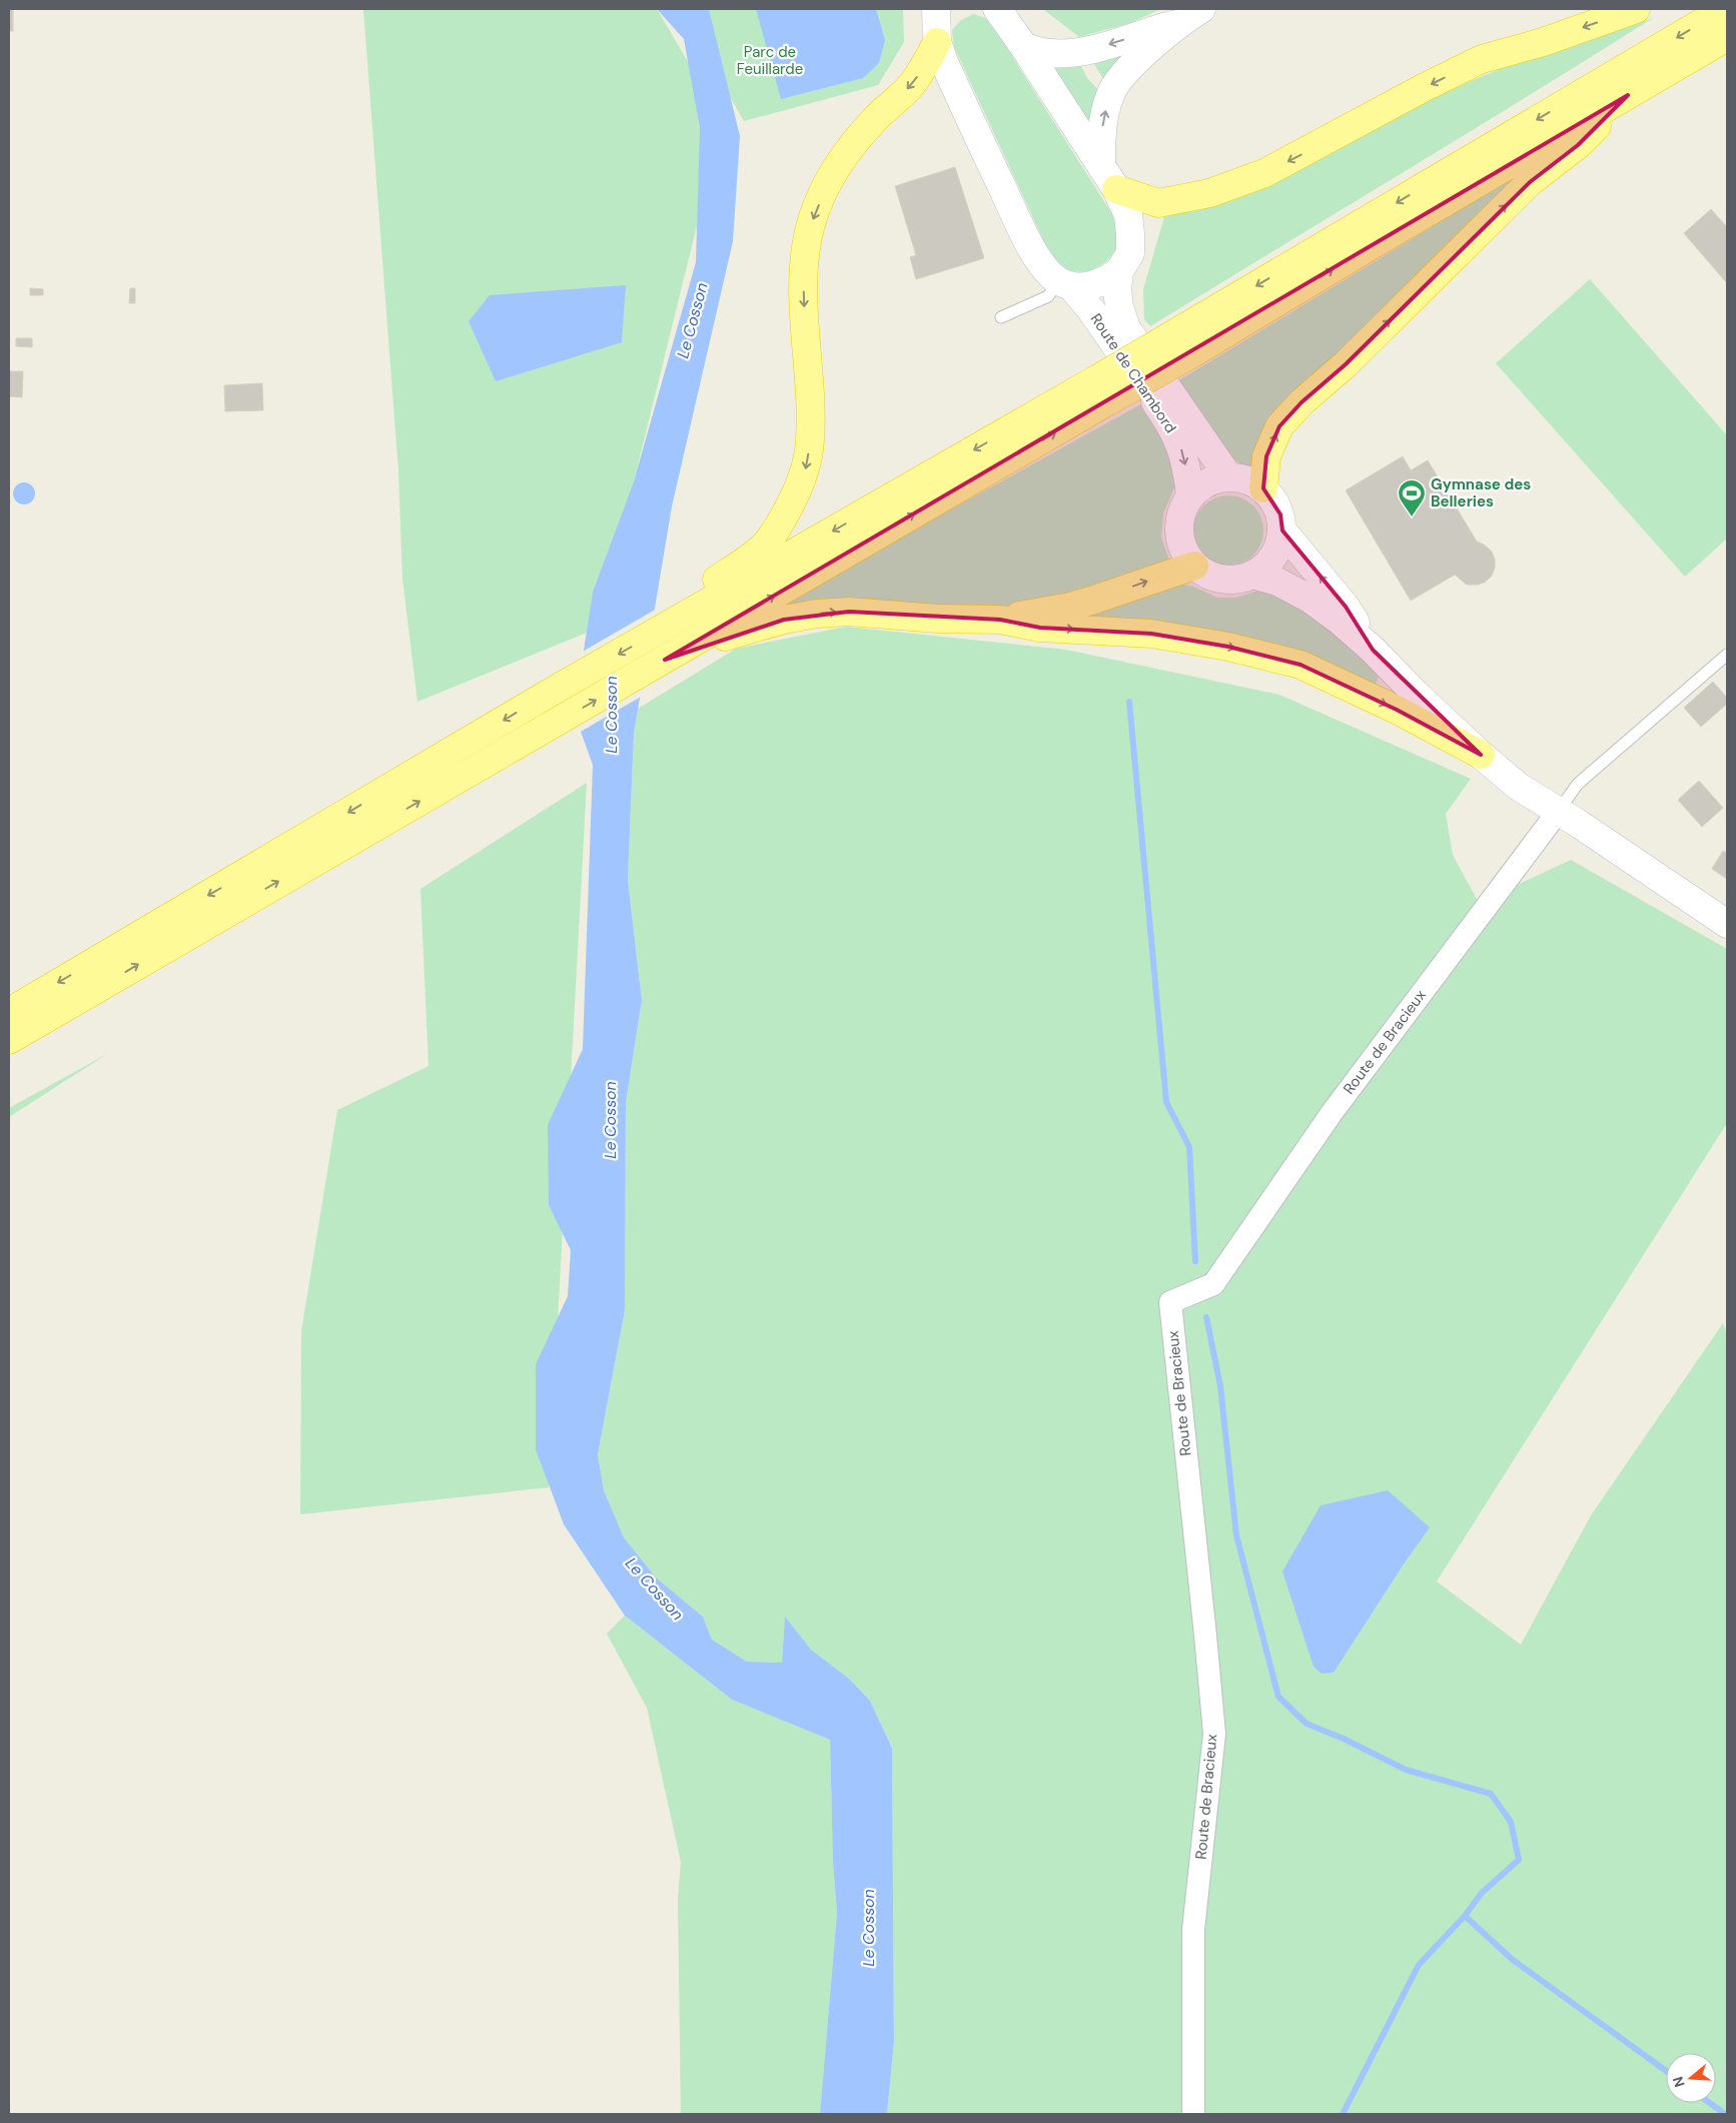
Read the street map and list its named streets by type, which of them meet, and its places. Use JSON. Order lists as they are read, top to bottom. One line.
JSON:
{"streets":{"main road":["Route de Chambord"],"street":["Route de Bracieux"]},"water":["Le Cosson"],"parks":["Parc de Feuillarde"],"places":{"sports":["Gymnase des Belleries"]},"north":"left"}
